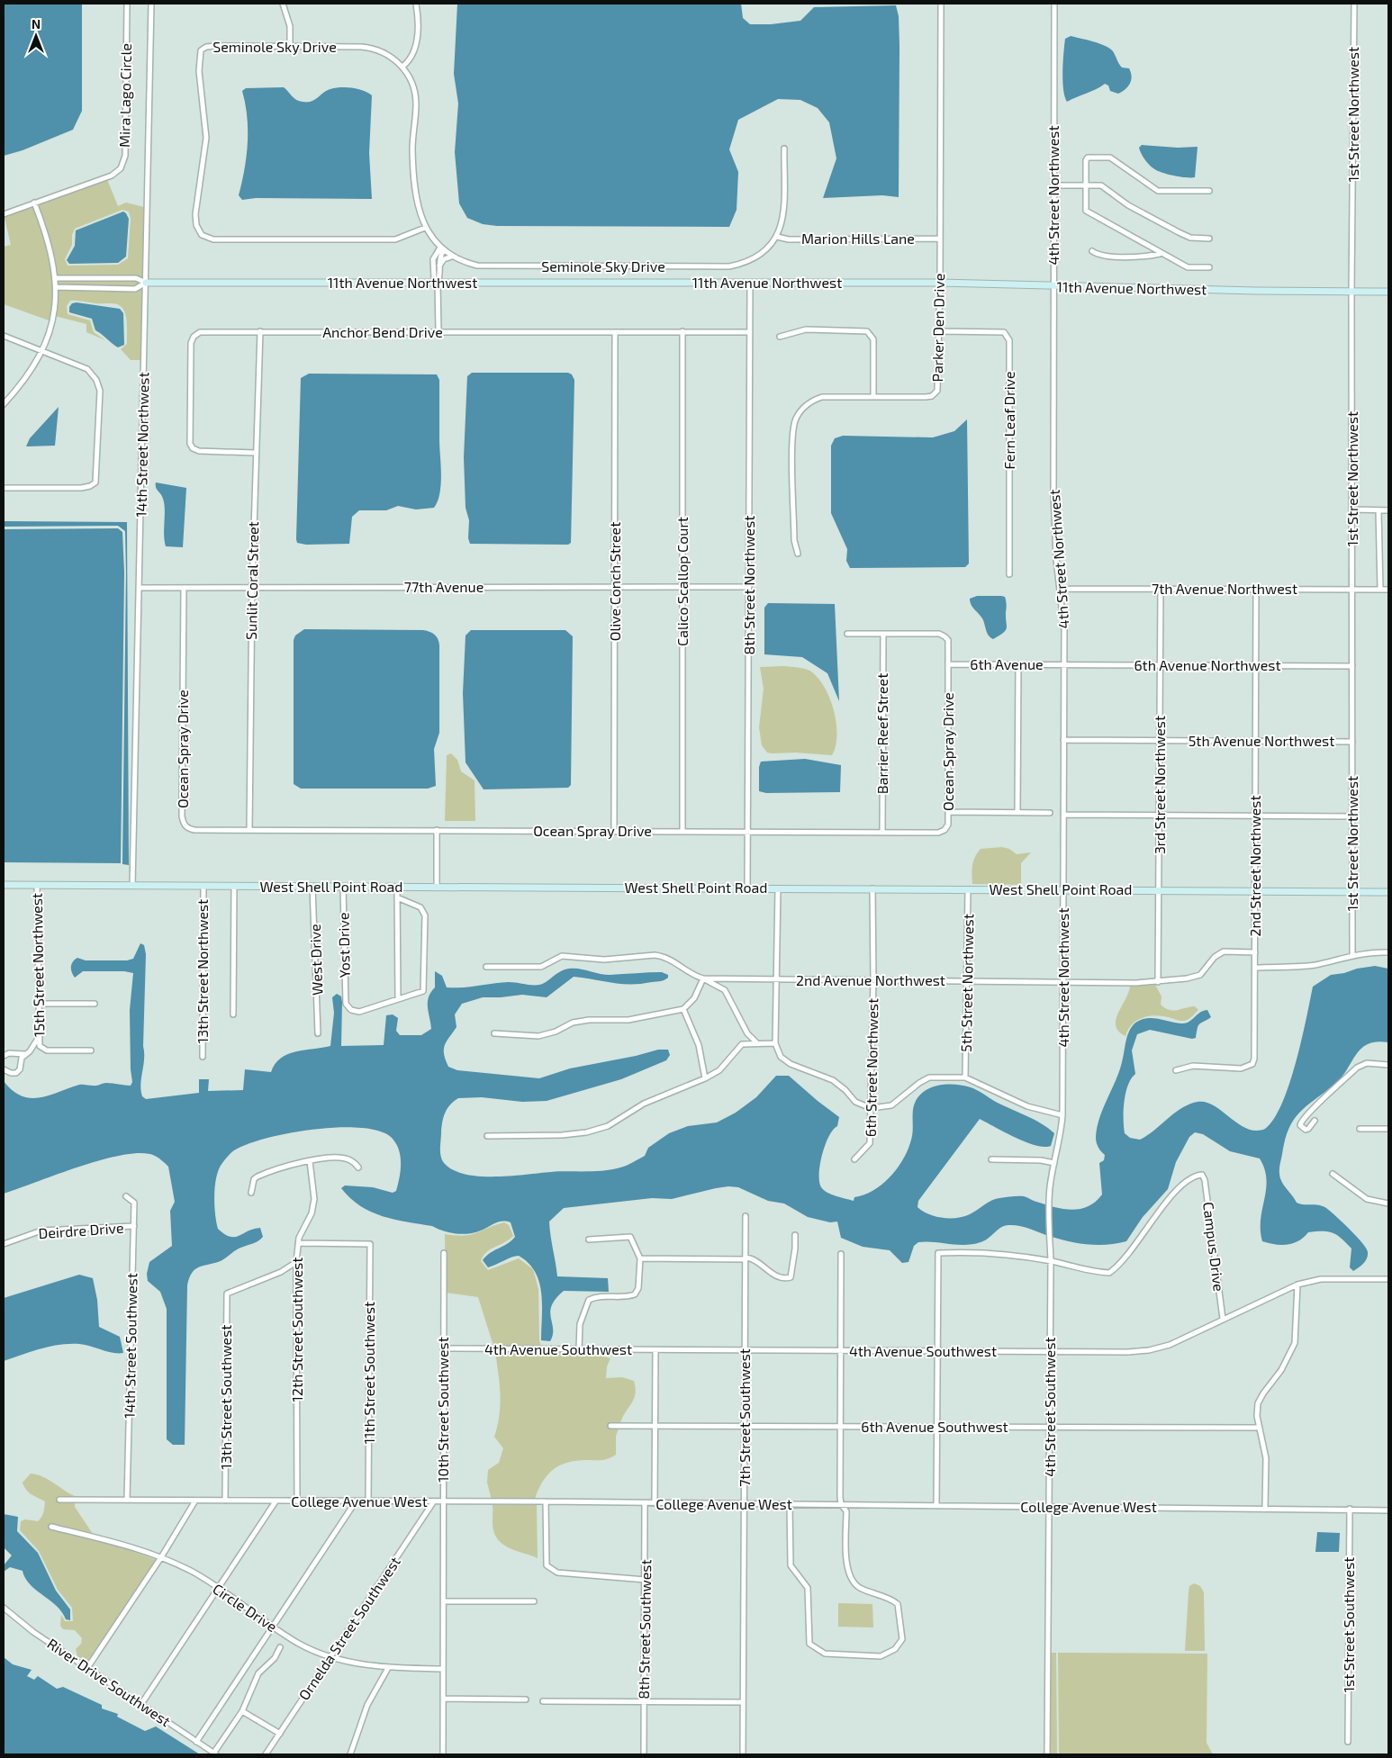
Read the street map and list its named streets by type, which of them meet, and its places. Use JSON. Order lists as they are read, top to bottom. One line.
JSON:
{"streets":{"street":["Seminole Sky Drive","Mira Lago Circle","1st Street Northwest","4th Street Northwest","Marion Hills Lane","11th Avenue Northwest","Parker Den Drive","Anchor Bend Drive","Fern Leaf Drive","14th Street Northwest","Sunlit Coral Street","Olive Conch Street","Calico Scallop Court","8th Street Northwest","77th Avenue","7th Avenue Northwest","6th Avenue","6th Avenue Northwest","Barrier Reef Street","5th Avenue Northwest","Ocean Spray Drive","3rd Street Northwest","2nd Street Northwest","West Shell Point Road","Yost Drive","West Drive","15th Street Northwest","13th Street Northwest","2nd Avenue Northwest","5th Street Northwest","6th Street Northwest","Deirdre Drive","Campus Drive","12th Street Southwest","14th Street Southwest","4th Avenue Southwest","11th Street Southwest","13th Street Southwest","4th Street Southwest","10th Street Southwest","7th Street Southwest","6th Avenue Southwest","College Avenue West","Circle Drive","1st Street Southwest","Ornelda Street Southwest","8th Street Southwest","River Drive Southwest"]},"crossings":[["Seminole Sky Drive","Marion Hills Lane"],["1st Street Northwest","11th Avenue Northwest"],["1st Street Northwest","7th Avenue Northwest"],["1st Street Northwest","6th Avenue Northwest"],["1st Street Northwest","5th Avenue Northwest"],["1st Street Northwest","West Shell Point Road"],["4th Street Northwest","11th Avenue Northwest"],["4th Street Northwest","7th Avenue Northwest"],["4th Street Northwest","6th Avenue"],["4th Street Northwest","6th Avenue Northwest"],["4th Street Northwest","5th Avenue Northwest"],["4th Street Northwest","West Shell Point Road"],["4th Street Northwest","2nd Avenue Northwest"],["4th Street Northwest","4th Street Southwest"],["Marion Hills Lane","Parker Den Drive"],["11th Avenue Northwest","Parker Den Drive"],["11th Avenue Northwest","14th Street Northwest"],["11th Avenue Northwest","8th Street Northwest"],["Parker Den Drive","Fern Leaf Drive"],["Anchor Bend Drive","Sunlit Coral Street"],["Anchor Bend Drive","Olive Conch Street"],["Anchor Bend Drive","Calico Scallop Court"],["Anchor Bend Drive","8th Street Northwest"],["14th Street Northwest","77th Avenue"],["14th Street Northwest","West Shell Point Road"],["Sunlit Coral Street","77th Avenue"],["Sunlit Coral Street","Ocean Spray Drive"],["Olive Conch Street","77th Avenue"],["Olive Conch Street","Ocean Spray Drive"],["Calico Scallop Court","77th Avenue"],["Calico Scallop Court","Ocean Spray Drive"],["8th Street Northwest","77th Avenue"],["8th Street Northwest","Ocean Spray Drive"],["8th Street Northwest","West Shell Point Road"],["77th Avenue","Ocean Spray Drive"],["7th Avenue Northwest","3rd Street Northwest"],["7th Avenue Northwest","2nd Street Northwest"],["6th Avenue","6th Avenue Northwest"],["6th Avenue","Ocean Spray Drive"],["6th Avenue Northwest","3rd Street Northwest"],["6th Avenue Northwest","2nd Street Northwest"],["Barrier Reef Street","Ocean Spray Drive"],["5th Avenue Northwest","3rd Street Northwest"],["5th Avenue Northwest","2nd Street Northwest"],["3rd Street Northwest","West Shell Point Road"],["3rd Street Northwest","2nd Avenue Northwest"],["2nd Street Northwest","West Shell Point Road"],["2nd Street Northwest","2nd Avenue Northwest"],["West Shell Point Road","Yost Drive"],["West Shell Point Road","West Drive"],["West Shell Point Road","15th Street Northwest"],["West Shell Point Road","13th Street Northwest"],["West Shell Point Road","5th Street Northwest"],["West Shell Point Road","6th Street Northwest"],["2nd Avenue Northwest","5th Street Northwest"],["2nd Avenue Northwest","6th Street Northwest"],["Deirdre Drive","14th Street Southwest"],["Campus Drive","4th Avenue Southwest"],["Campus Drive","4th Street Southwest"],["12th Street Southwest","11th Street Southwest"],["12th Street Southwest","13th Street Southwest"],["12th Street Southwest","College Avenue West"],["14th Street Southwest","College Avenue West"],["4th Avenue Southwest","4th Street Southwest"],["4th Avenue Southwest","10th Street Southwest"],["4th Avenue Southwest","7th Street Southwest"],["11th Street Southwest","College Avenue West"],["13th Street Southwest","College Avenue West"],["4th Street Southwest","6th Avenue Southwest"],["4th Street Southwest","College Avenue West"],["10th Street Southwest","College Avenue West"],["10th Street Southwest","Circle Drive"],["7th Street Southwest","6th Avenue Southwest"],["7th Street Southwest","College Avenue West"],["College Avenue West","1st Street Southwest"],["College Avenue West","Ornelda Street Southwest"],["College Avenue West","8th Street Southwest"],["Circle Drive","Ornelda Street Southwest"]],"north":"top"}
